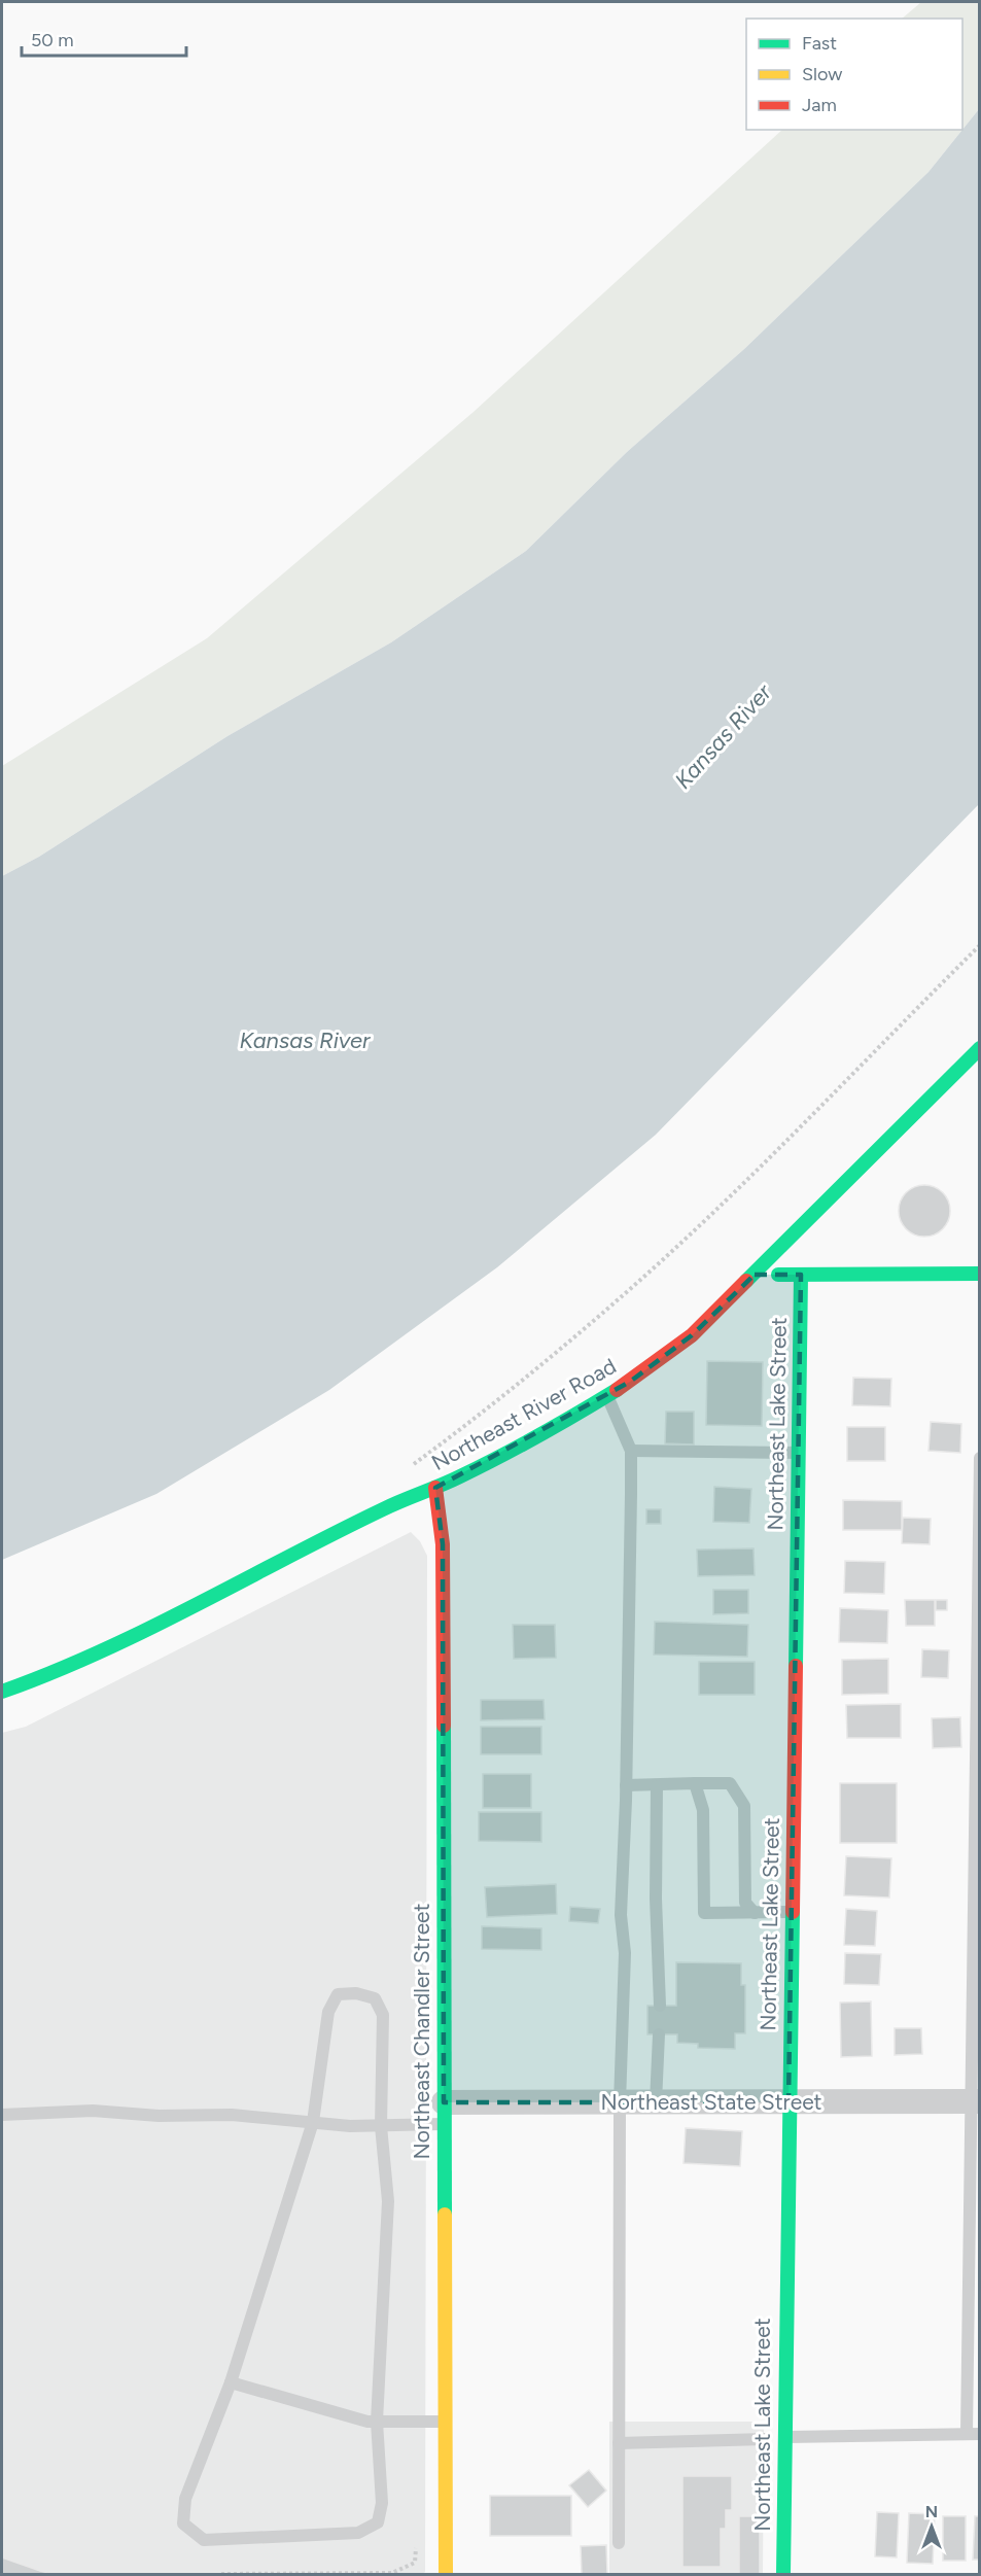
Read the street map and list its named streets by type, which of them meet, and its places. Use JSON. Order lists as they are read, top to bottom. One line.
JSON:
{"streets":{"street":["Northeast River Road","Northeast Lake Street","Northeast Chandler Street","Northeast State Street"]},"crossings":[["Northeast River Road","Northeast Chandler Street"],["Northeast Lake Street","Northeast State Street"],["Northeast Chandler Street","Northeast State Street"]],"water":["Kansas River"],"legend":["Fast","Slow","Jam"],"scale_bar":"50 m","north":"top"}
